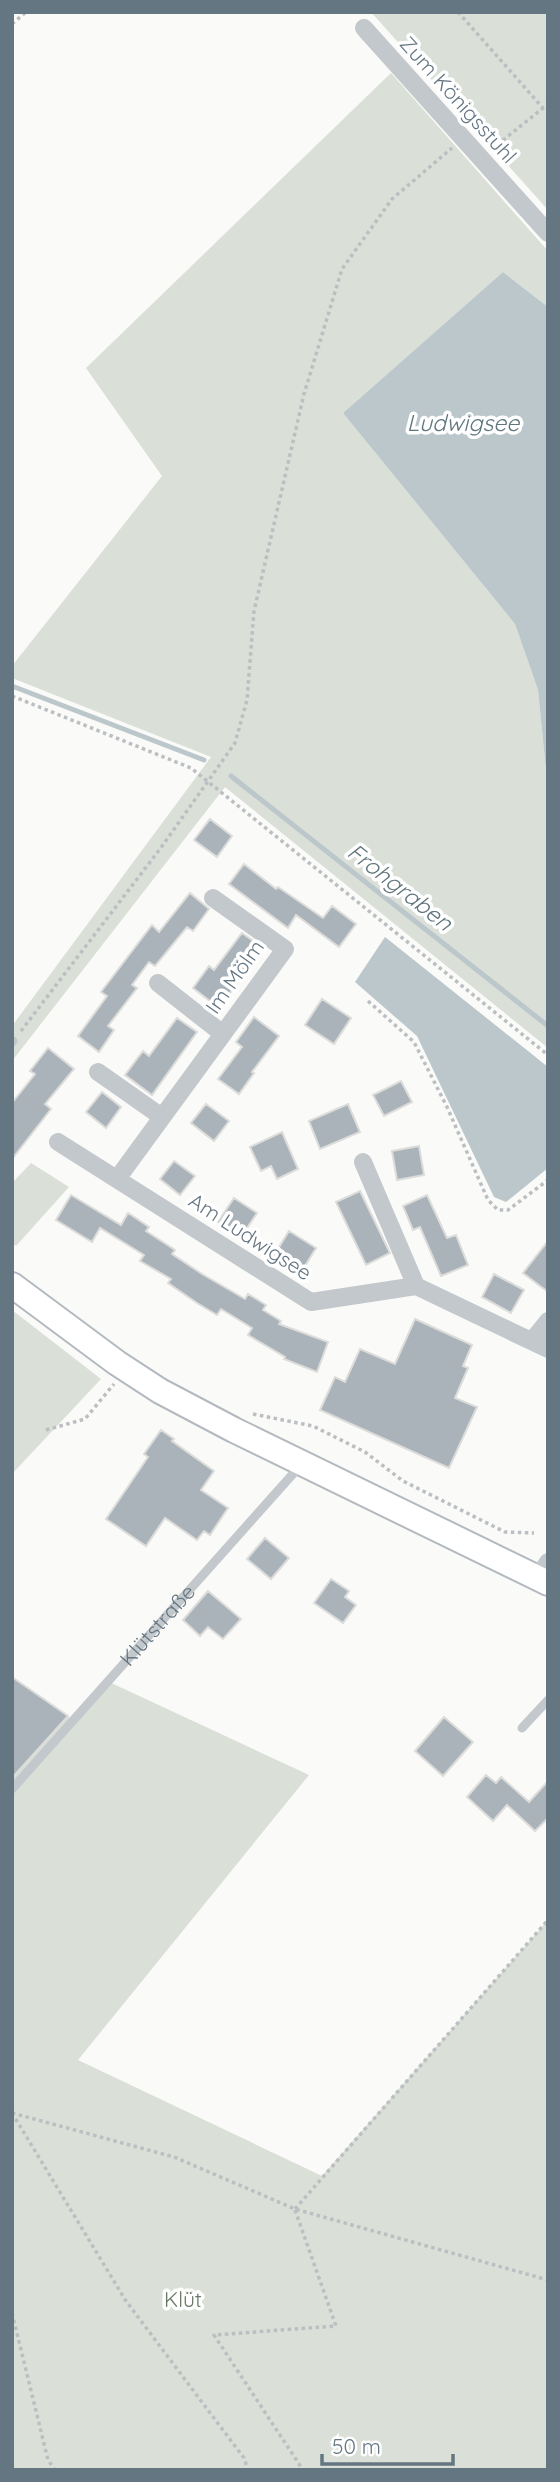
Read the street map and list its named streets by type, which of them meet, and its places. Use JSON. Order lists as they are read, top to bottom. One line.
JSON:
{"streets":{"street":["Zum Königsstuhl","Im Mölm","Am Ludwigsee"],"lane":["Klütstraße"]},"crossings":[["Im Mölm","Am Ludwigsee"]],"water":["Ludwigsee","Frohgraben"],"parks":["Klüt"],"scale_bar":"50 m"}
